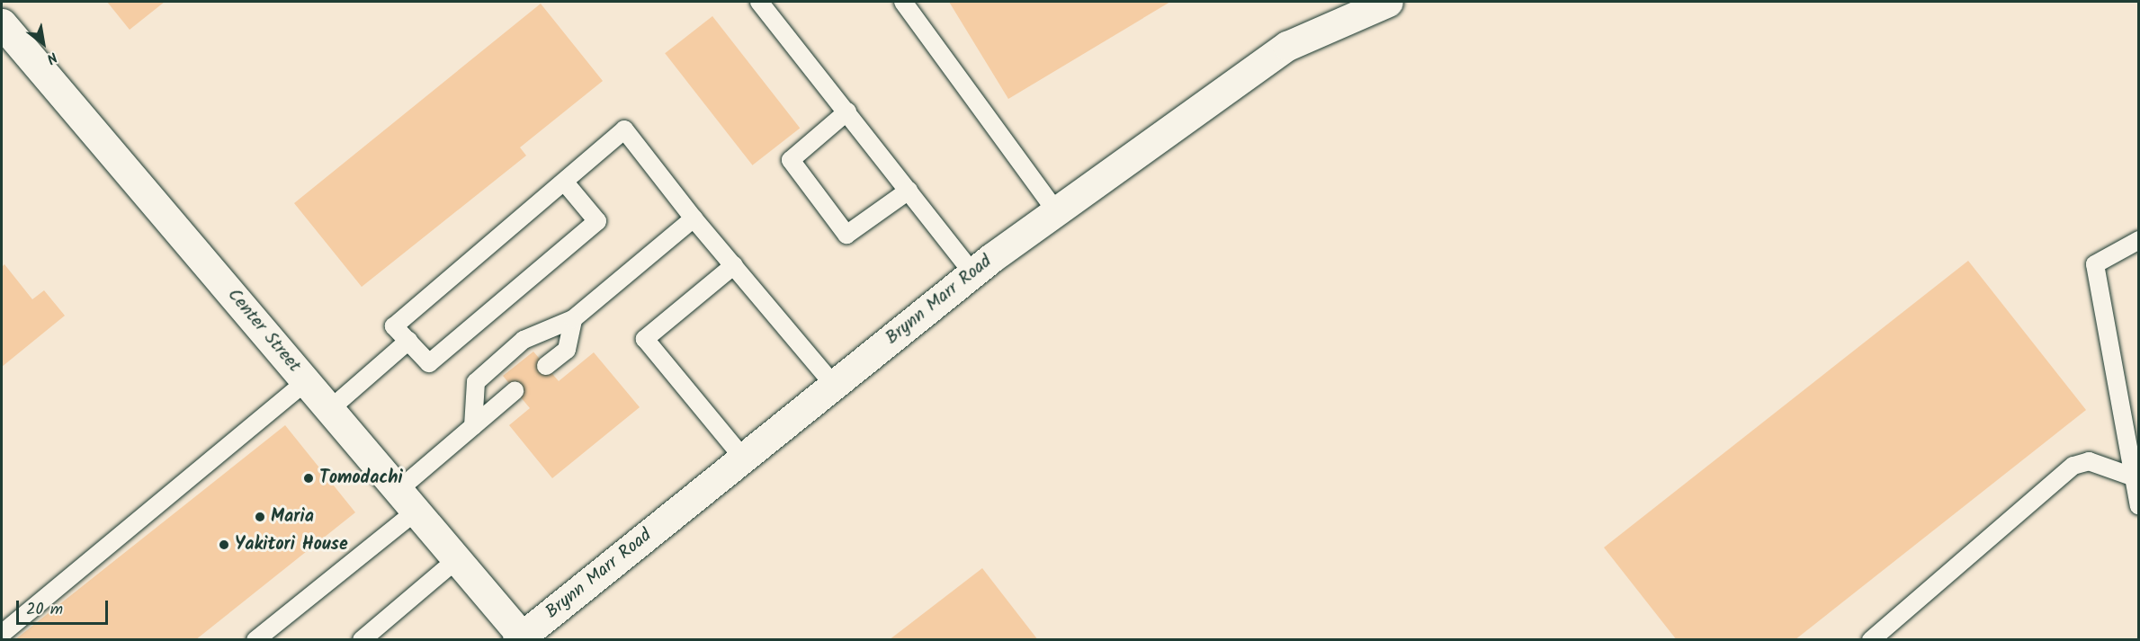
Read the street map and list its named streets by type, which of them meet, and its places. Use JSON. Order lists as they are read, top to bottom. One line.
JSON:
{"streets":{"street":["Brynn Marr Road","Center Street"]},"crossings":[["Brynn Marr Road","Center Street"]],"places":["Tomodachi","Maria","Yakitori House"],"scale_bar":"20 m","north":"bottom right"}
